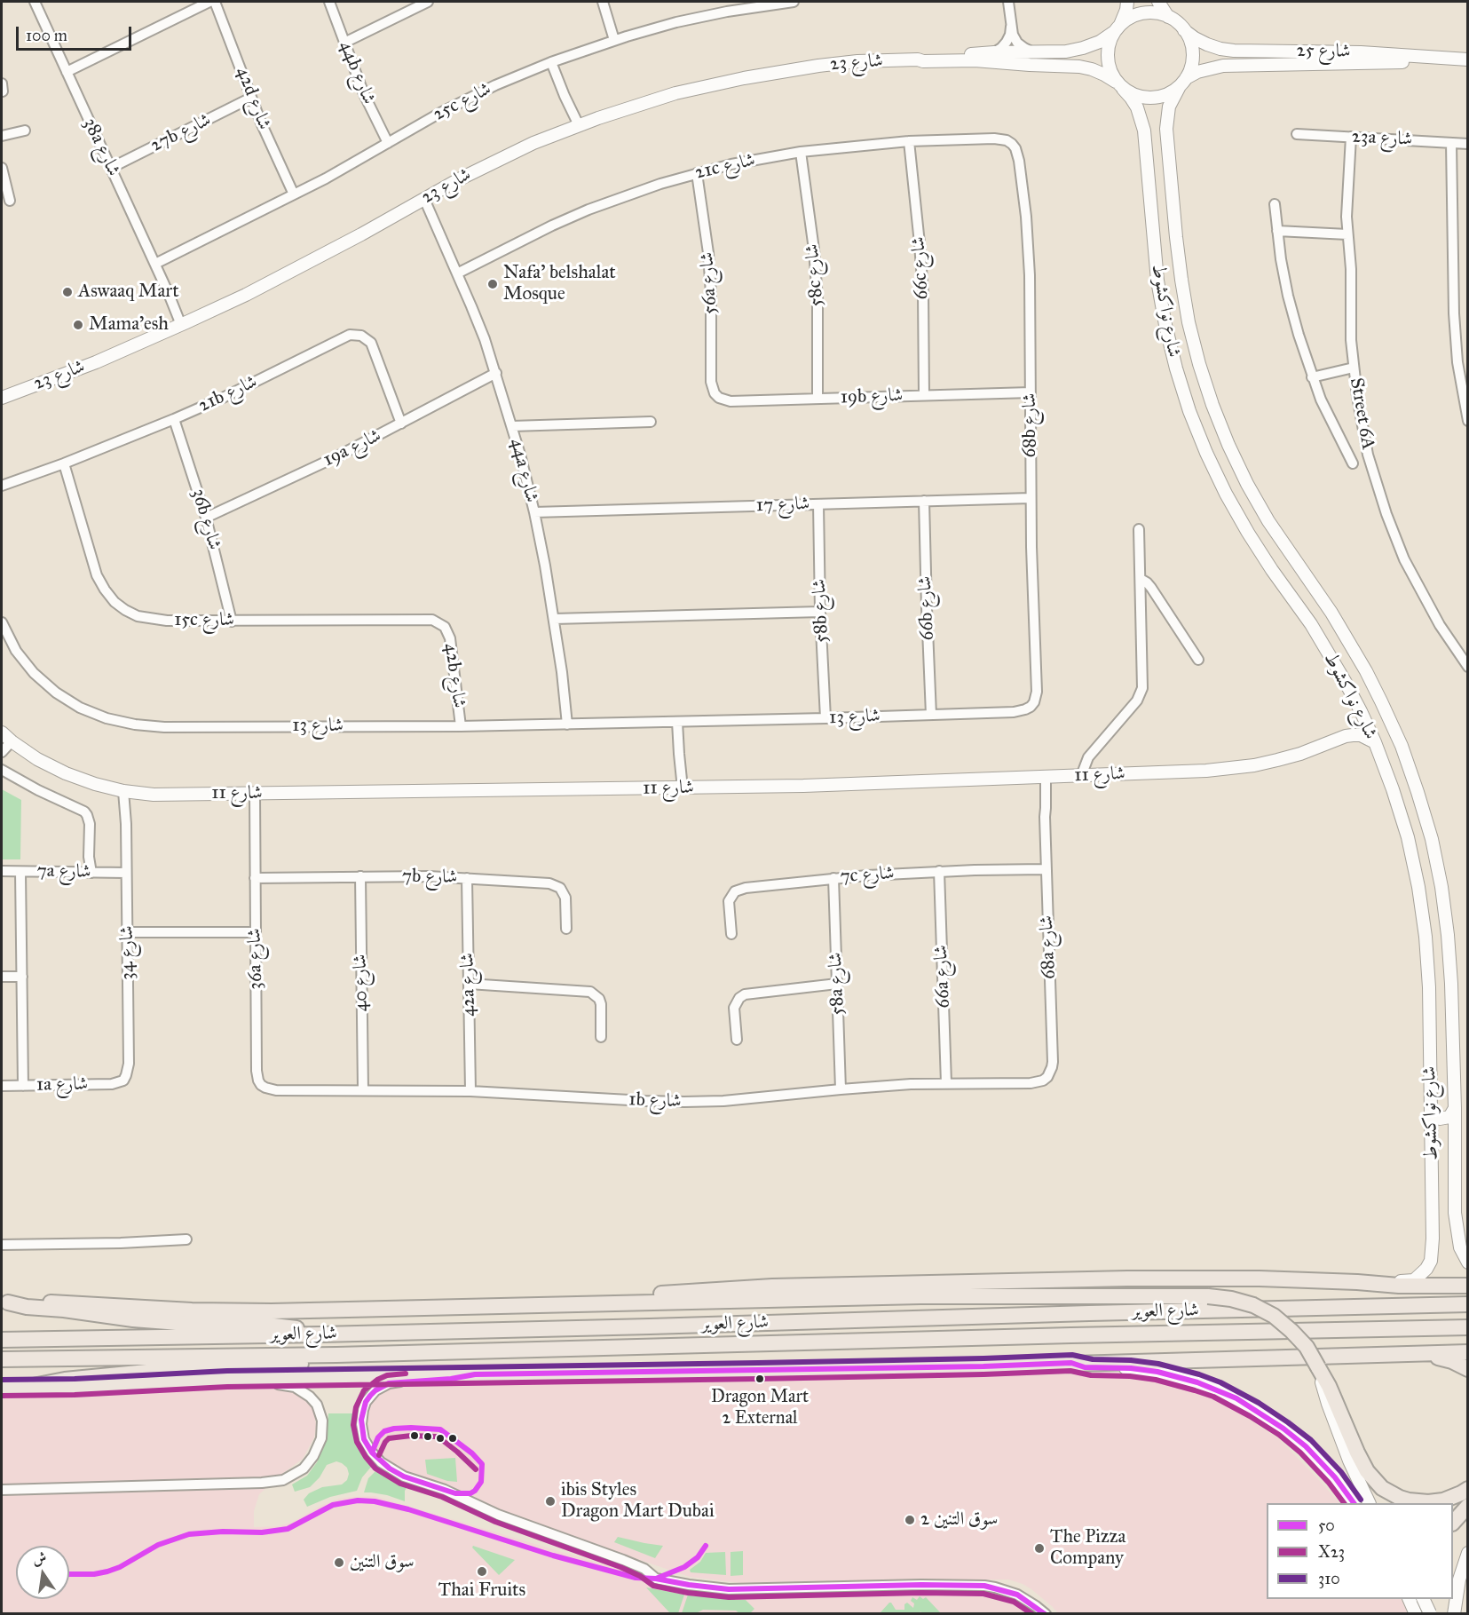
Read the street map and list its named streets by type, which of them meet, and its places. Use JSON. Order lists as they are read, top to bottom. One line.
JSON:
{"streets":{"main road":["شارع العوير"],"street":["شارع 25","شارع 23","44b شارع","42d شارع","25c شارع","27b شارع","23a شارع","38a شارع","21c شارع","66c شارع","58c شارع","56a شارع","شارع نواكشوط","21b شارع","19b شارع","Street 6A","68b شارع","19a شارع","44a شارع","شارع 17","36b شارع","66b شارع","58b شارع","15c شارع","42b شارع","شارع 13","شارع 11","7a شارع","7c شارع","7b شارع","68a شارع","شارع 34","36a شارع","66a شارع","شارع 40","58a شارع","42a شارع","1a شارع","1b شارع"]},"crossings":[["شارع 25","شارع 23"],["شارع 25","شارع نواكشوط"],["شارع 23","38a شارع"],["شارع 23","شارع نواكشوط"],["شارع 23","44a شارع"],["44b شارع","25c شارع"],["42d شارع","25c شارع"],["42d شارع","27b شارع"],["25c شارع","38a شارع"],["27b شارع","38a شارع"],["23a شارع","Street 6A"],["21c شارع","66c شارع"],["21c شارع","58c شارع"],["21c شارع","56a شارع"],["21c شارع","68b شارع"],["21c شارع","44a شارع"],["66c شارع","19b شارع"],["58c شارع","19b شارع"],["56a شارع","19b شارع"],["21b شارع","19a شارع"],["21b شارع","36b شارع"],["21b شارع","15c شارع"],["19b شارع","68b شارع"],["68b شارع","شارع 17"],["68b شارع","شارع 13"],["19a شارع","44a شارع"],["19a شارع","36b شارع"],["44a شارع","شارع 17"],["44a شارع","شارع 13"],["شارع 17","66b شارع"],["شارع 17","58b شارع"],["36b شارع","15c شارع"],["66b شارع","شارع 13"],["58b شارع","شارع 13"],["15c شارع","42b شارع"],["42b شارع","شارع 13"],["شارع 11","68a شارع"],["شارع 11","شارع 34"],["شارع 11","36a شارع"],["7a شارع","شارع 34"],["7c شارع","68a شارع"],["7c شارع","66a شارع"],["7c شارع","58a شارع"],["7b شارع","36a شارع"],["7b شارع","شارع 40"],["7b شارع","42a شارع"],["68a شارع","1b شارع"],["شارع 34","1a شارع"],["36a شارع","1b شارع"],["66a شارع","1b شارع"],["شارع 40","1b شارع"],["58a شارع","1b شارع"],["42a شارع","1b شارع"]],"places":["Nafa' belshalat Mosque","Aswaaq Mart","Mama'esh","Dragon Mart 2 External","ibis Styles Dragon Mart Dubai","سوق التنين 2","The Pizza Company","سوق التنين","Thai Fruits"],"lines":["transit line 310","transit line 50","transit line X23"],"legend":["50","X23","310"],"scale_bar":"100 m","north":"top"}
